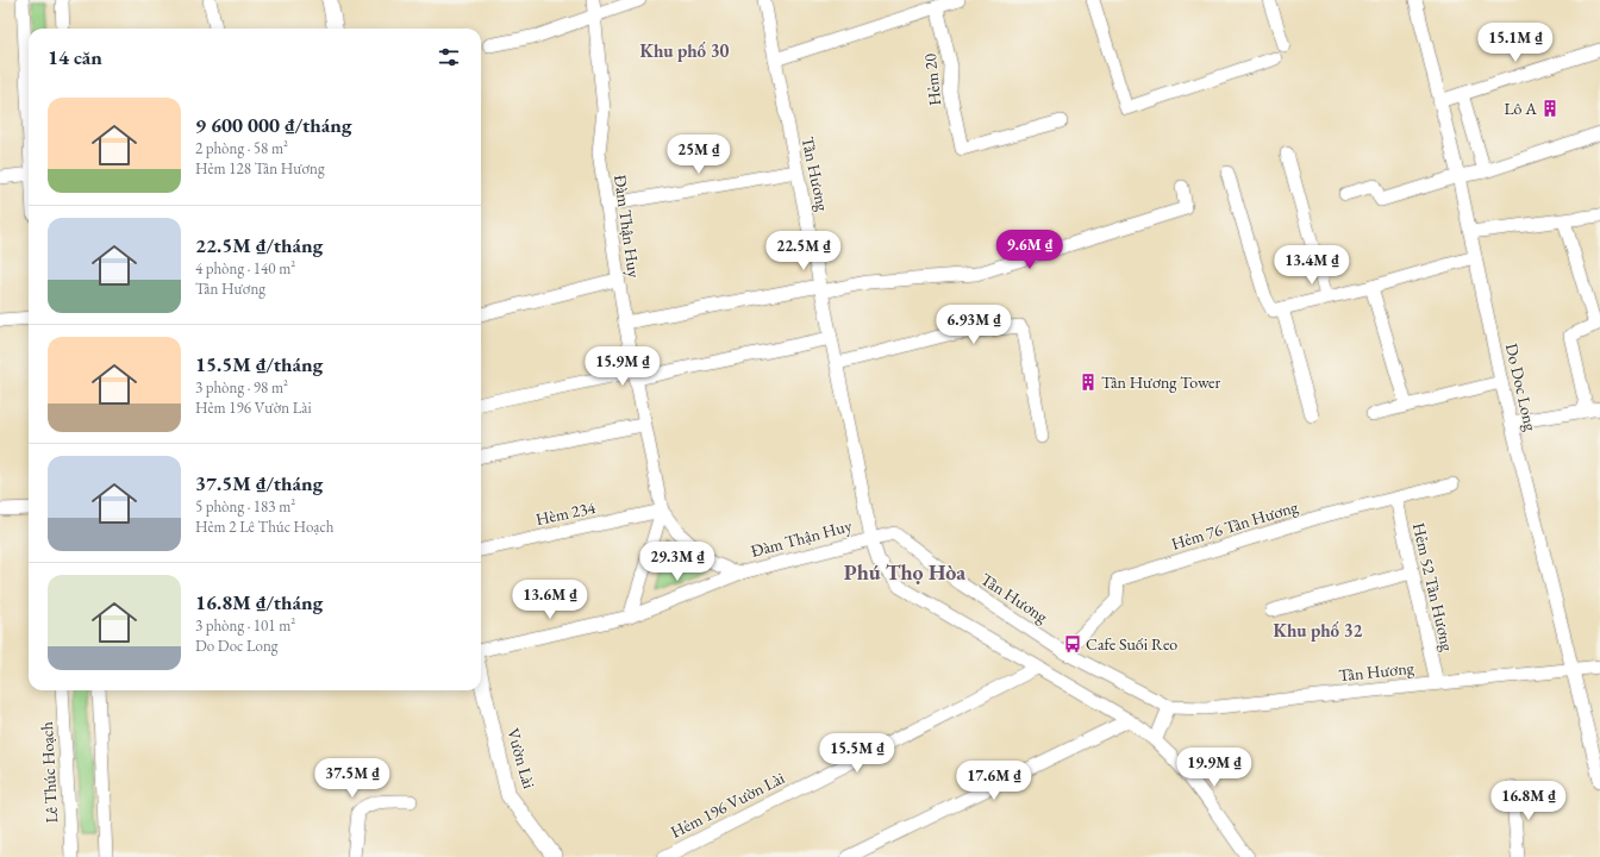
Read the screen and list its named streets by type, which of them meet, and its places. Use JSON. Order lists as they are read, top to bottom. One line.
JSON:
{"streets":{"street":["Hẻm 20","Tân Hương","Đàm Thận Huy","Do Doc Long","Hèm 234","Hẻm 76 Tân Hương","Hẻm 52 Tân Hương","Vườn Lài","Lê Thúc Hoạch","Hẻm 196 Vườn Lài"]},"crossings":[["Tân Hương","Đàm Thận Huy"],["Tân Hương","Do Doc Long"],["Tân Hương","Hẻm 76 Tân Hương"],["Tân Hương","Hẻm 52 Tân Hương"],["Đàm Thận Huy","Hèm 234"],["Đàm Thận Huy","Hẻm 196 Vườn Lài"],["Hẻm 76 Tân Hương","Hẻm 52 Tân Hương"]],"districts":["Khu phố 30","Phú Thọ Hòa","Khu phố 32"],"places":{"building":["Lô A","Tân Hương Tower"],"bus stop":["Cafe Suối Reo"]},"page":{"price":["15.1M ₫","25M ₫","9.6M ₫","22.5M ₫","13.4M ₫","6.93M ₫","15.9M ₫","29.3M ₫","13.6M ₫","15.5M ₫","19.9M ₫","37.5M ₫","17.6M ₫","16.8M ₫"],"heading":"14 căn","list":[{"name":"9 600 000 ₫/tháng","note":"2 phòng · 58 m² · Hẻm 128 Tân Hương"},{"name":"22.5M ₫/tháng","note":"4 phòng · 140 m² · Tân Hương"},{"name":"15.5M ₫/tháng","note":"3 phòng · 98 m² · Hẻm 196 Vườn Lài"},{"name":"37.5M ₫/tháng","note":"5 phòng · 183 m² · Hẻm 2 Lê Thúc Hoạch"},{"name":"16.8M ₫/tháng","note":"3 phòng · 101 m² · Do Doc Long"}]}}
